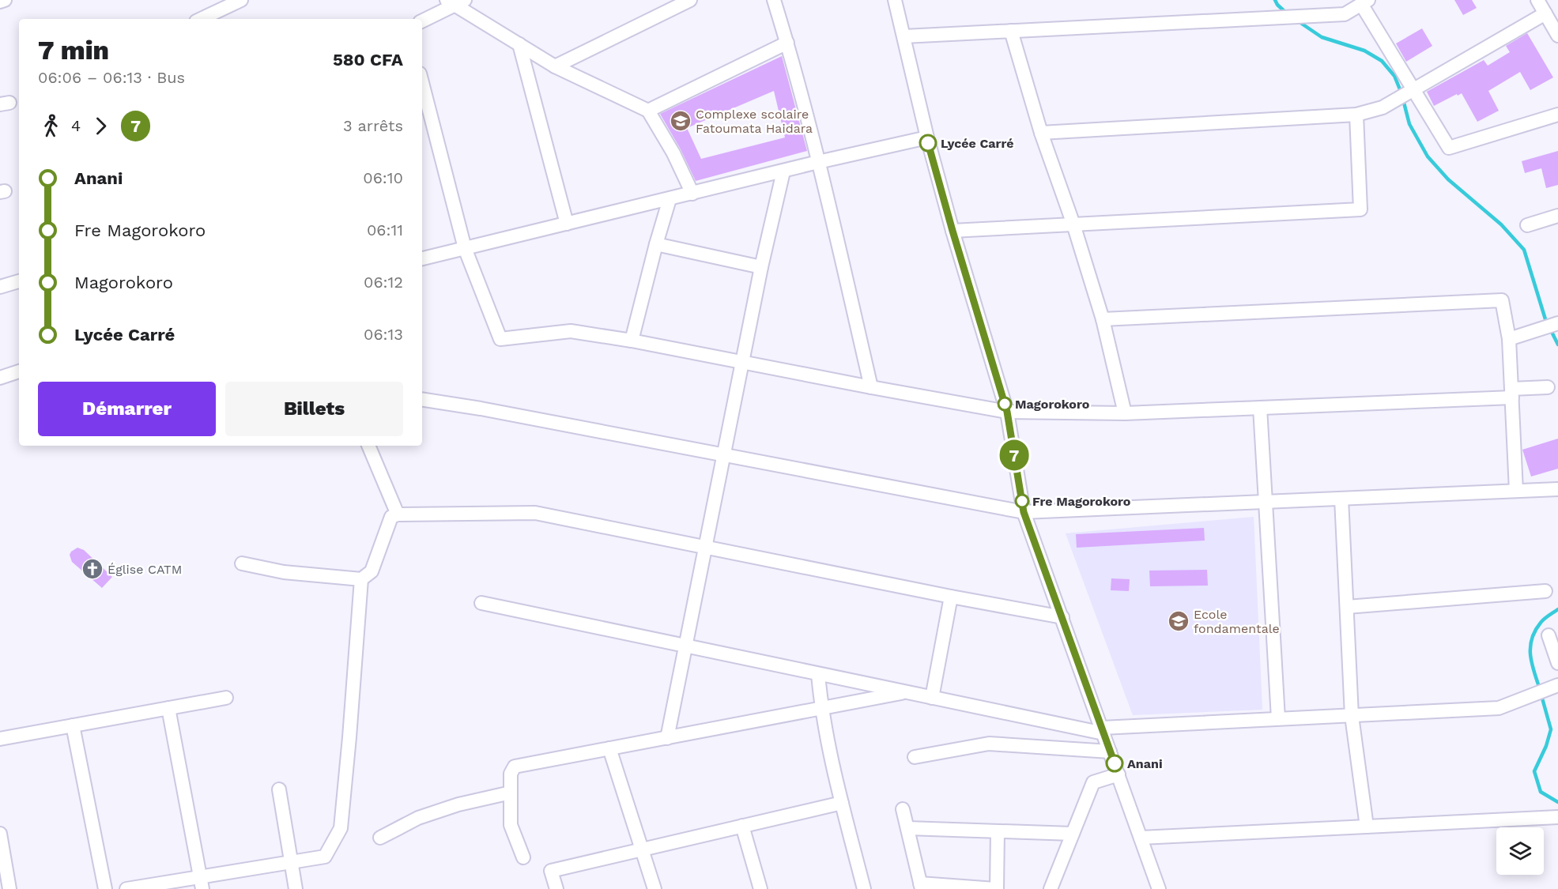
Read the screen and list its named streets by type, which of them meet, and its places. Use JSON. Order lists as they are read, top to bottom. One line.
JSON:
{"places":{"school or university":["Complexe scolaire Fatoumata Haidara","Ecole fondamentale"],"other":["Lycée Carré","Magorokoro","Fre Magorokoro","Anani"],"church":["Église CATM"]},"lines":["bus line 7"],"page":{"on_map":"7","heading":["7 min","06:06 – 06:13 · Bus","580 CFA"],"legs":["4","7","3 arrêts"],"list":[{"name":"Anani","value":"06:10"},{"name":"Fre Magorokoro","value":"06:11"},{"name":"Magorokoro","value":"06:12"},{"name":"Lycée Carré","value":"06:13"}],"buttons":["Démarrer","Billets"]}}
